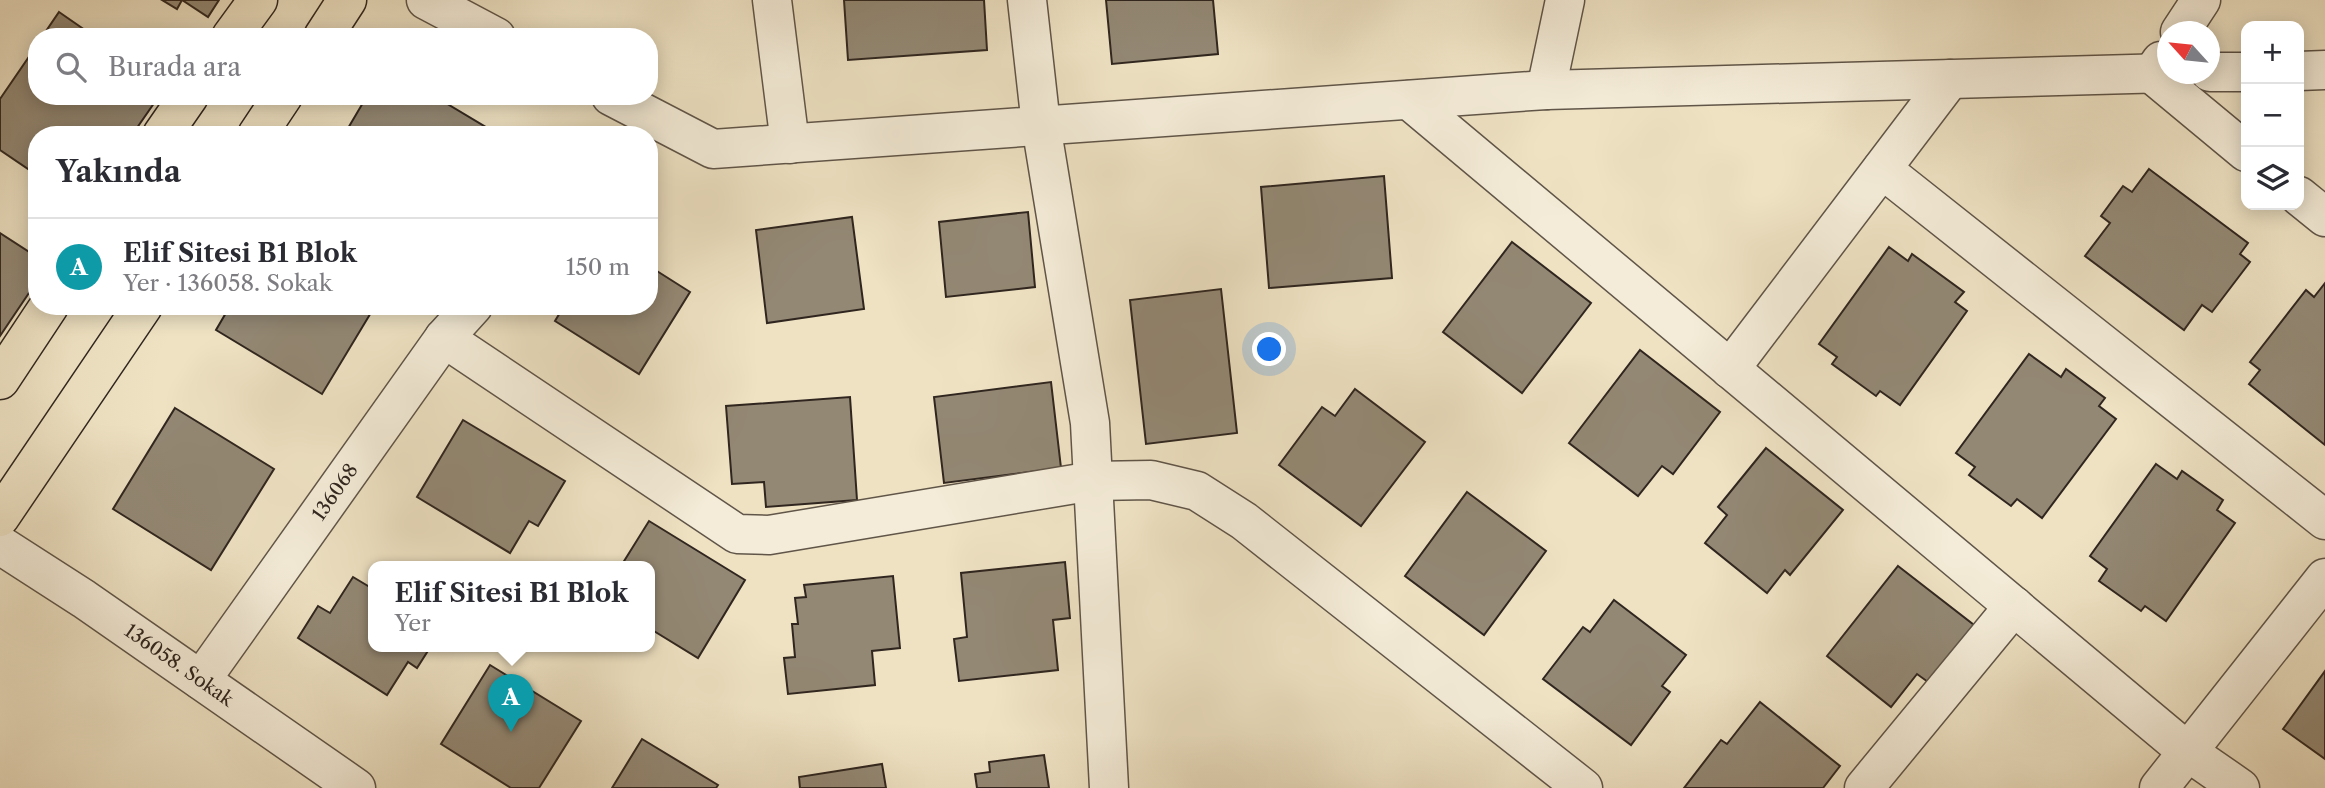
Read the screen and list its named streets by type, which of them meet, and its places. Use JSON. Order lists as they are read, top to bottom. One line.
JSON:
{"streets":{"street":["136068","136058. Sokak"]},"crossings":[["136068","136058. Sokak"]],"north":"top left","page":{"map_buttons":["+","−"],"search":"Burada ara","heading":"Yakında","list":[{"mark":"A","name":"Elif Sitesi B1 Blok","note":"Yer · 136058. Sokak","value":"150 m"}],"popup":["Elif Sitesi B1 Blok","Yer"],"pins":"A"}}
